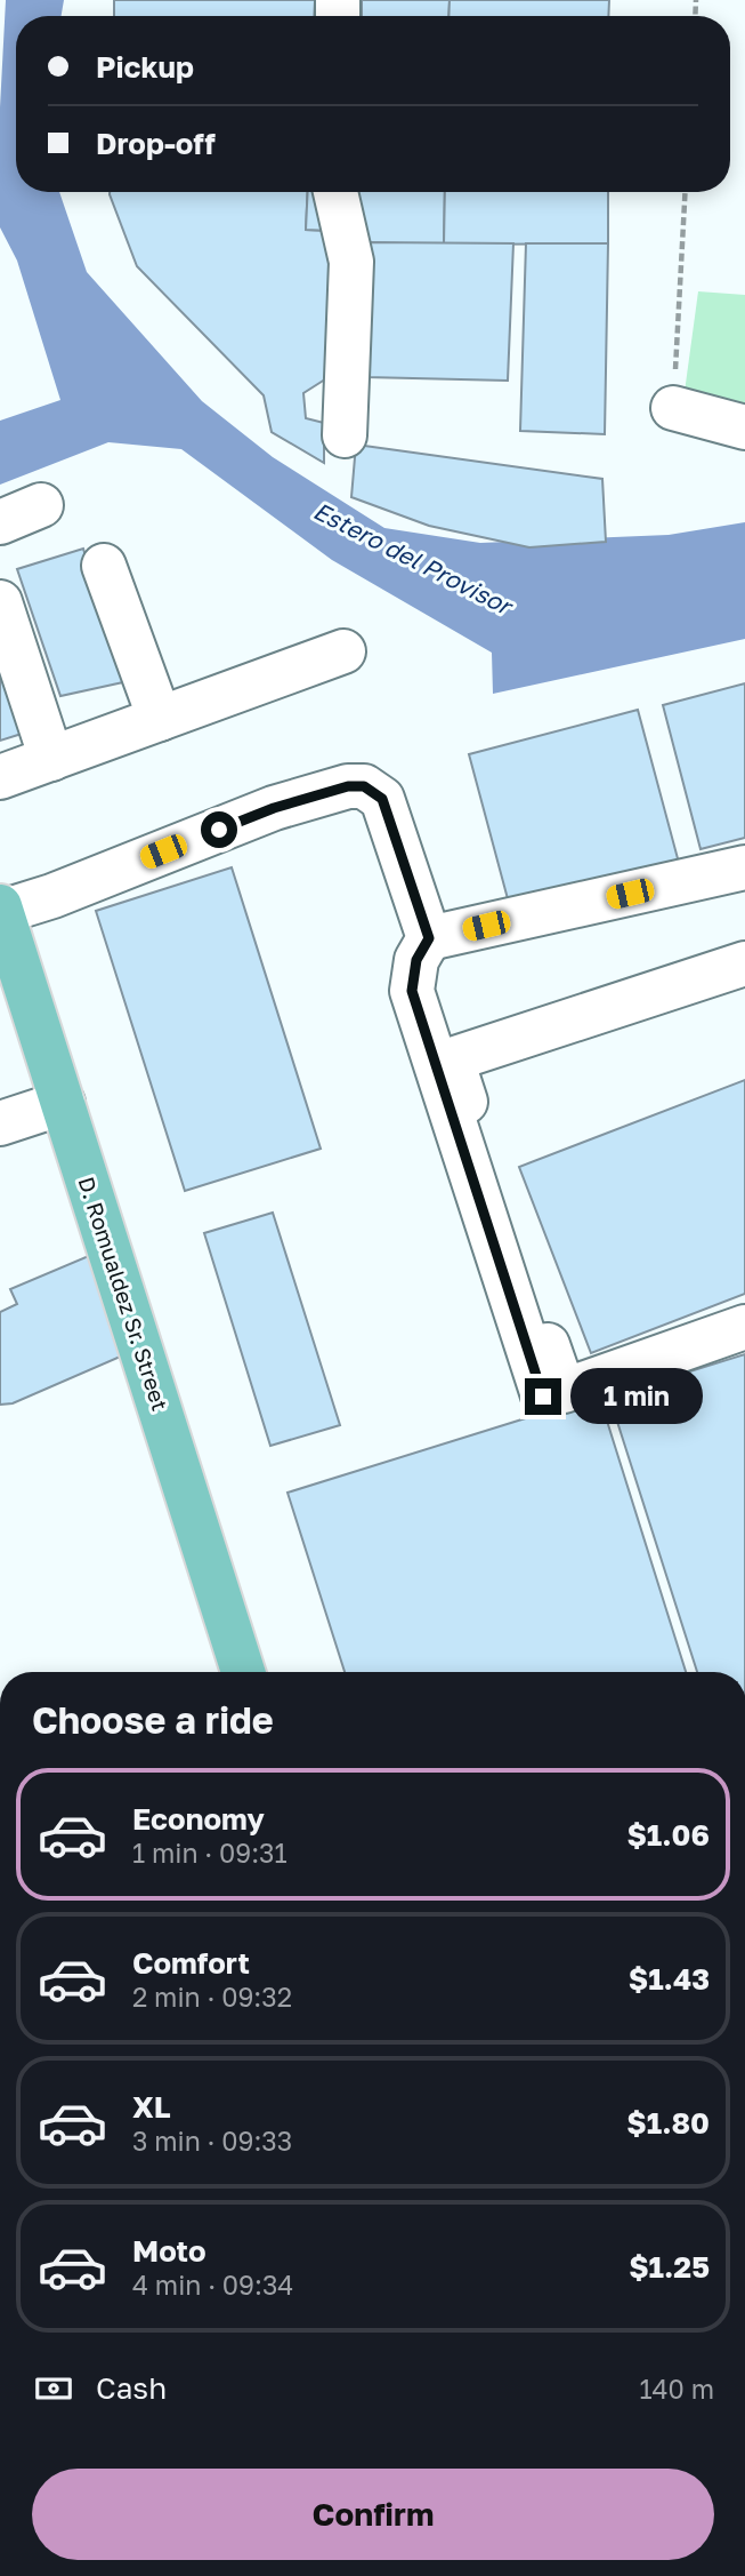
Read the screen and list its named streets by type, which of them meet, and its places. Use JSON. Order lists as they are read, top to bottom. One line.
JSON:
{"streets":{"main road":["D. Romualdez Sr. Street"]},"water":["Estero del Provisor"],"page":{"banner":["Pickup","Drop-off"],"bubble":"1 min","heading":"Choose a ride","list":[{"name":"Economy","note":"1 min · 09:31","value":"$1.06"},{"name":"Comfort","note":"2 min · 09:32","value":"$1.43"},{"name":"XL","note":"3 min · 09:33","value":"$1.80"},{"name":"Moto","note":"4 min · 09:34","value":"$1.25"}],"pay":["Cash","140 m"],"buttons":"Confirm"}}
